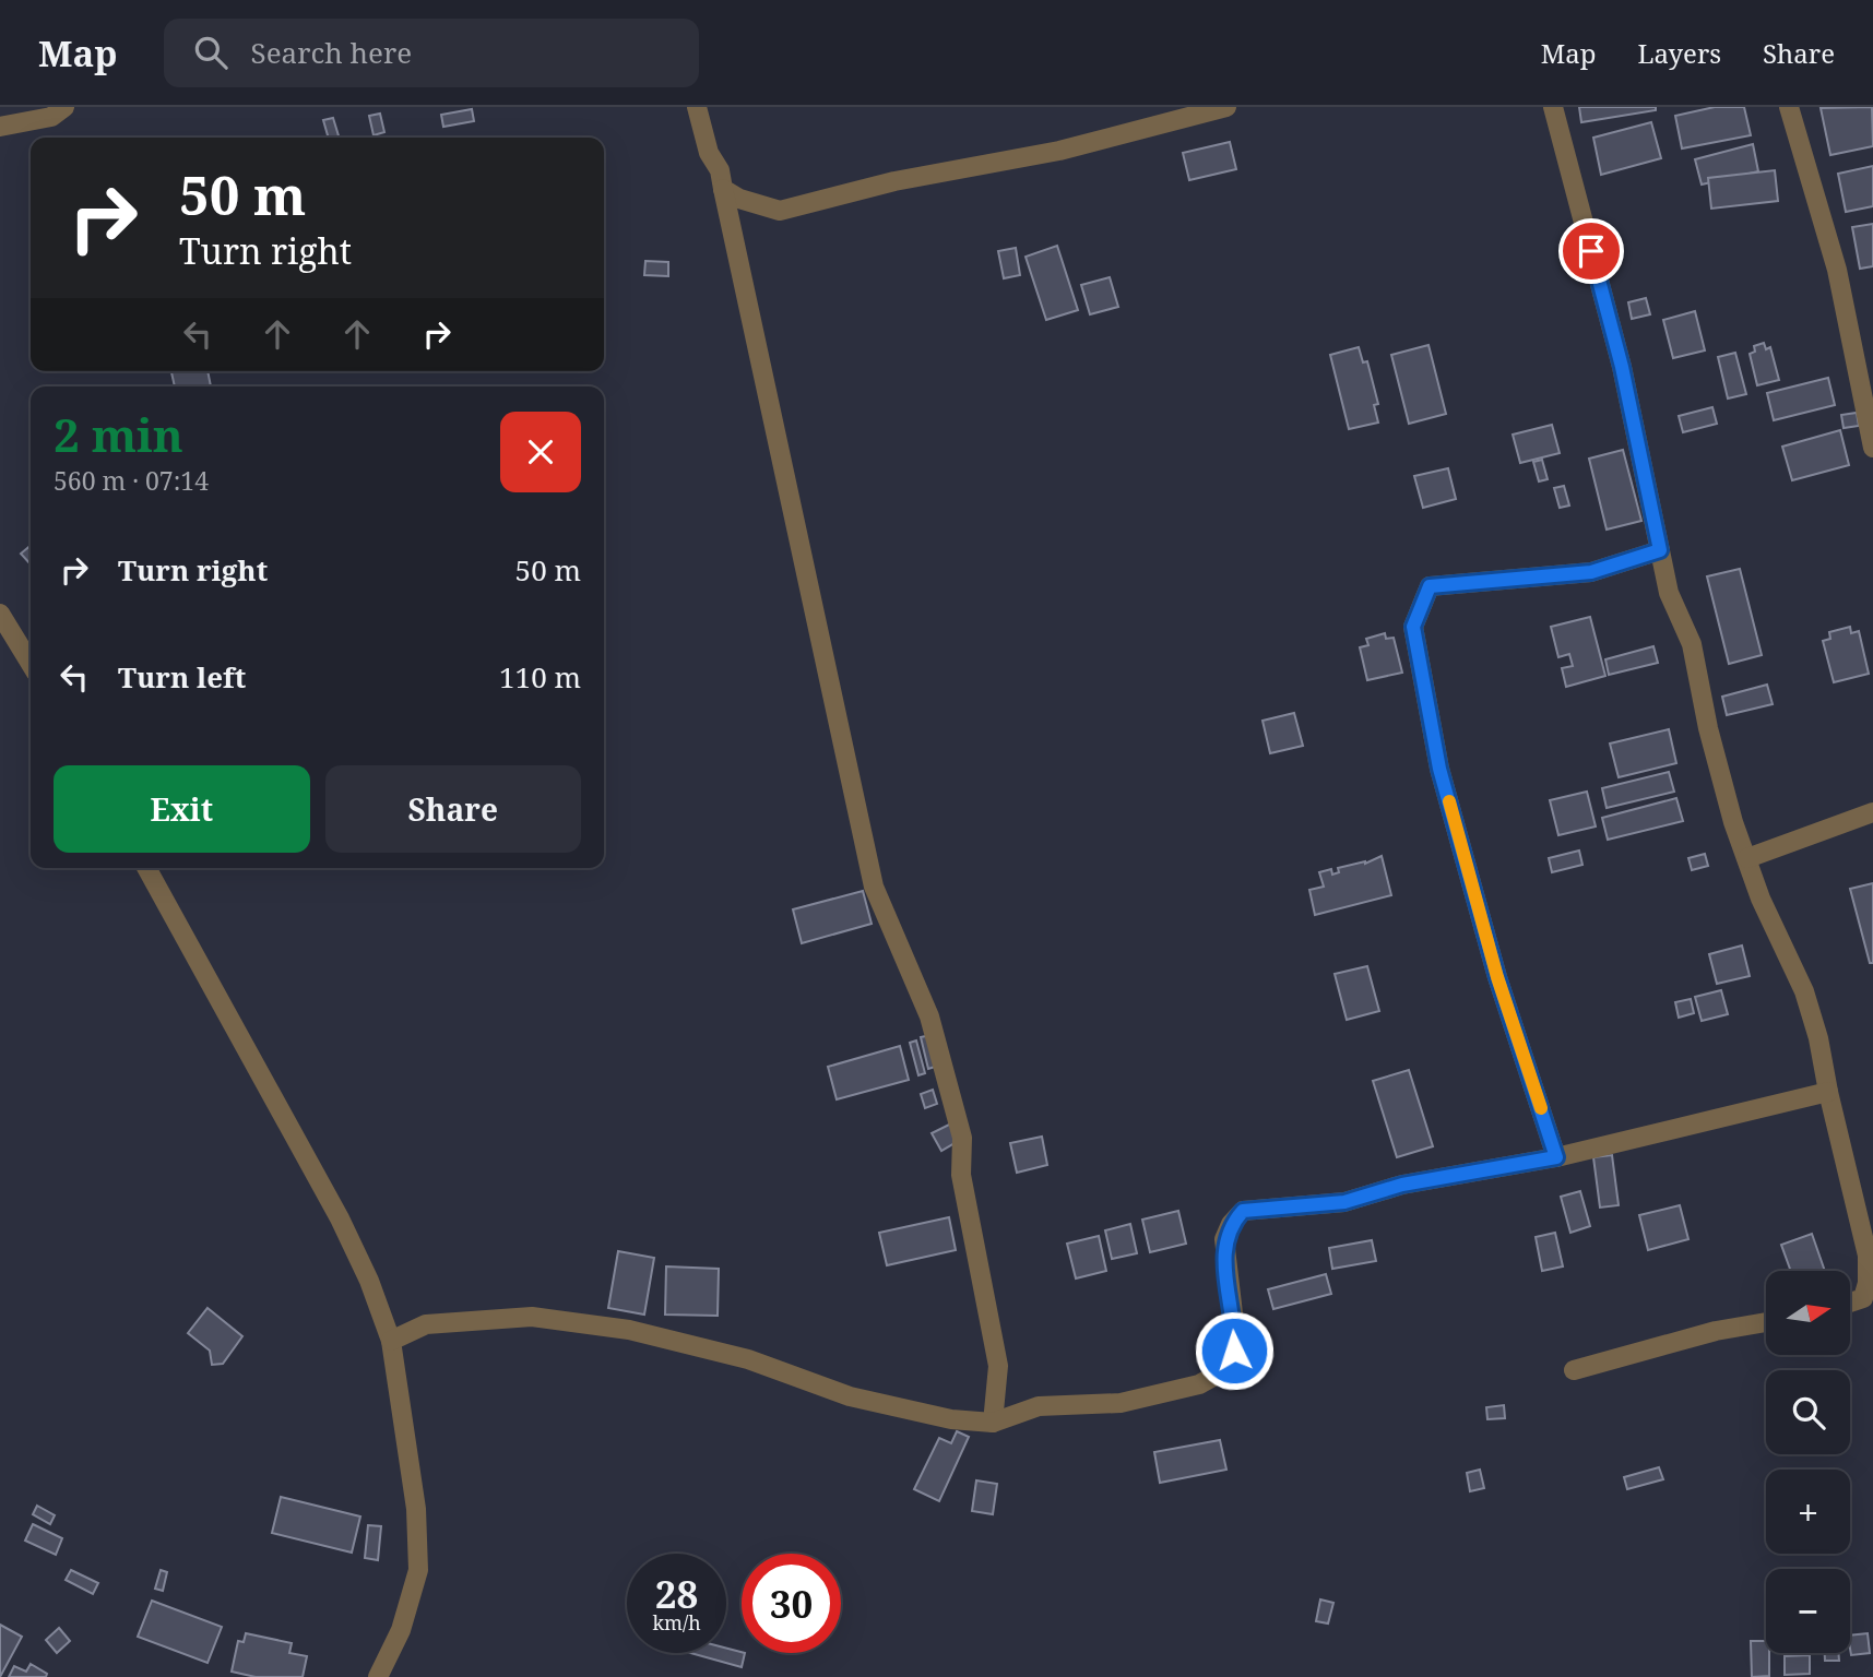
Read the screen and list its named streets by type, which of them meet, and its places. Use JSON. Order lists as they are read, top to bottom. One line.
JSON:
{"north":"right","page":{"header":"Map","search":"Search here","nav":["Map","Layers","Share"],"turn":["50 m","Turn right"],"heading":["2 min","560 m · 07:14"],"list":[{"name":"Turn right","value":"50 m"},{"name":"Turn left","value":"110 m"}],"buttons":["Exit","Share"],"map_buttons":["+","−"],"speed":"28 km/h","limit":"30"}}
